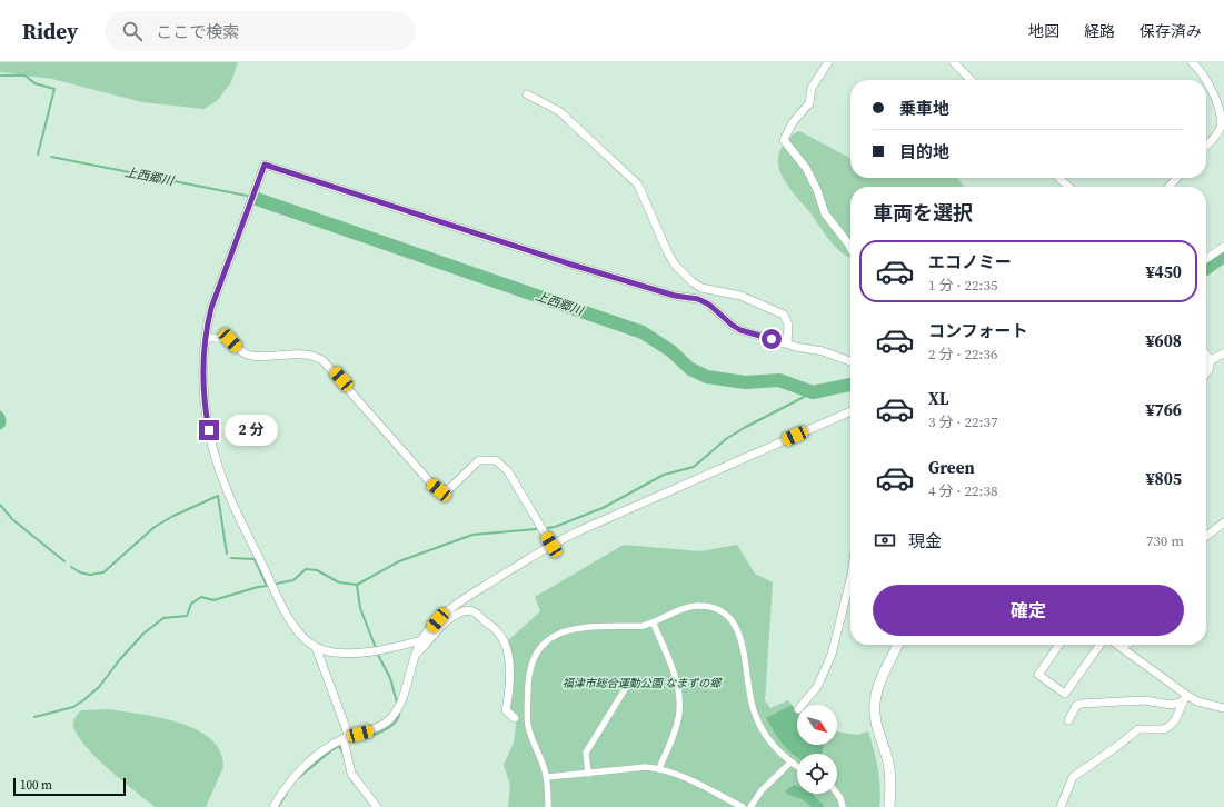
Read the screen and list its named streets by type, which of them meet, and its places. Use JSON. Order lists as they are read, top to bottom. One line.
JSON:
{"water":["上西郷川"],"parks":["福津市総合運動公園 なまずの郷"],"scale_bar":"100 m","north":"bottom right","page":{"header":"Ridey","search":"ここで検索","nav":["地図","経路","保存済み"],"banner":["乗車地","目的地"],"heading":"車両を選択","list":[{"name":"エコノミー","note":"1 分 · 22:35","value":"¥450"},{"name":"コンフォート","note":"2 分 · 22:36","value":"¥608"},{"name":"XL","note":"3 分 · 22:37","value":"¥766"},{"name":"Green","note":"4 分 · 22:38","value":"¥805"}],"bubble":"2 分","pay":["現金","730 m"],"buttons":"確定","scale":"100 m"}}
